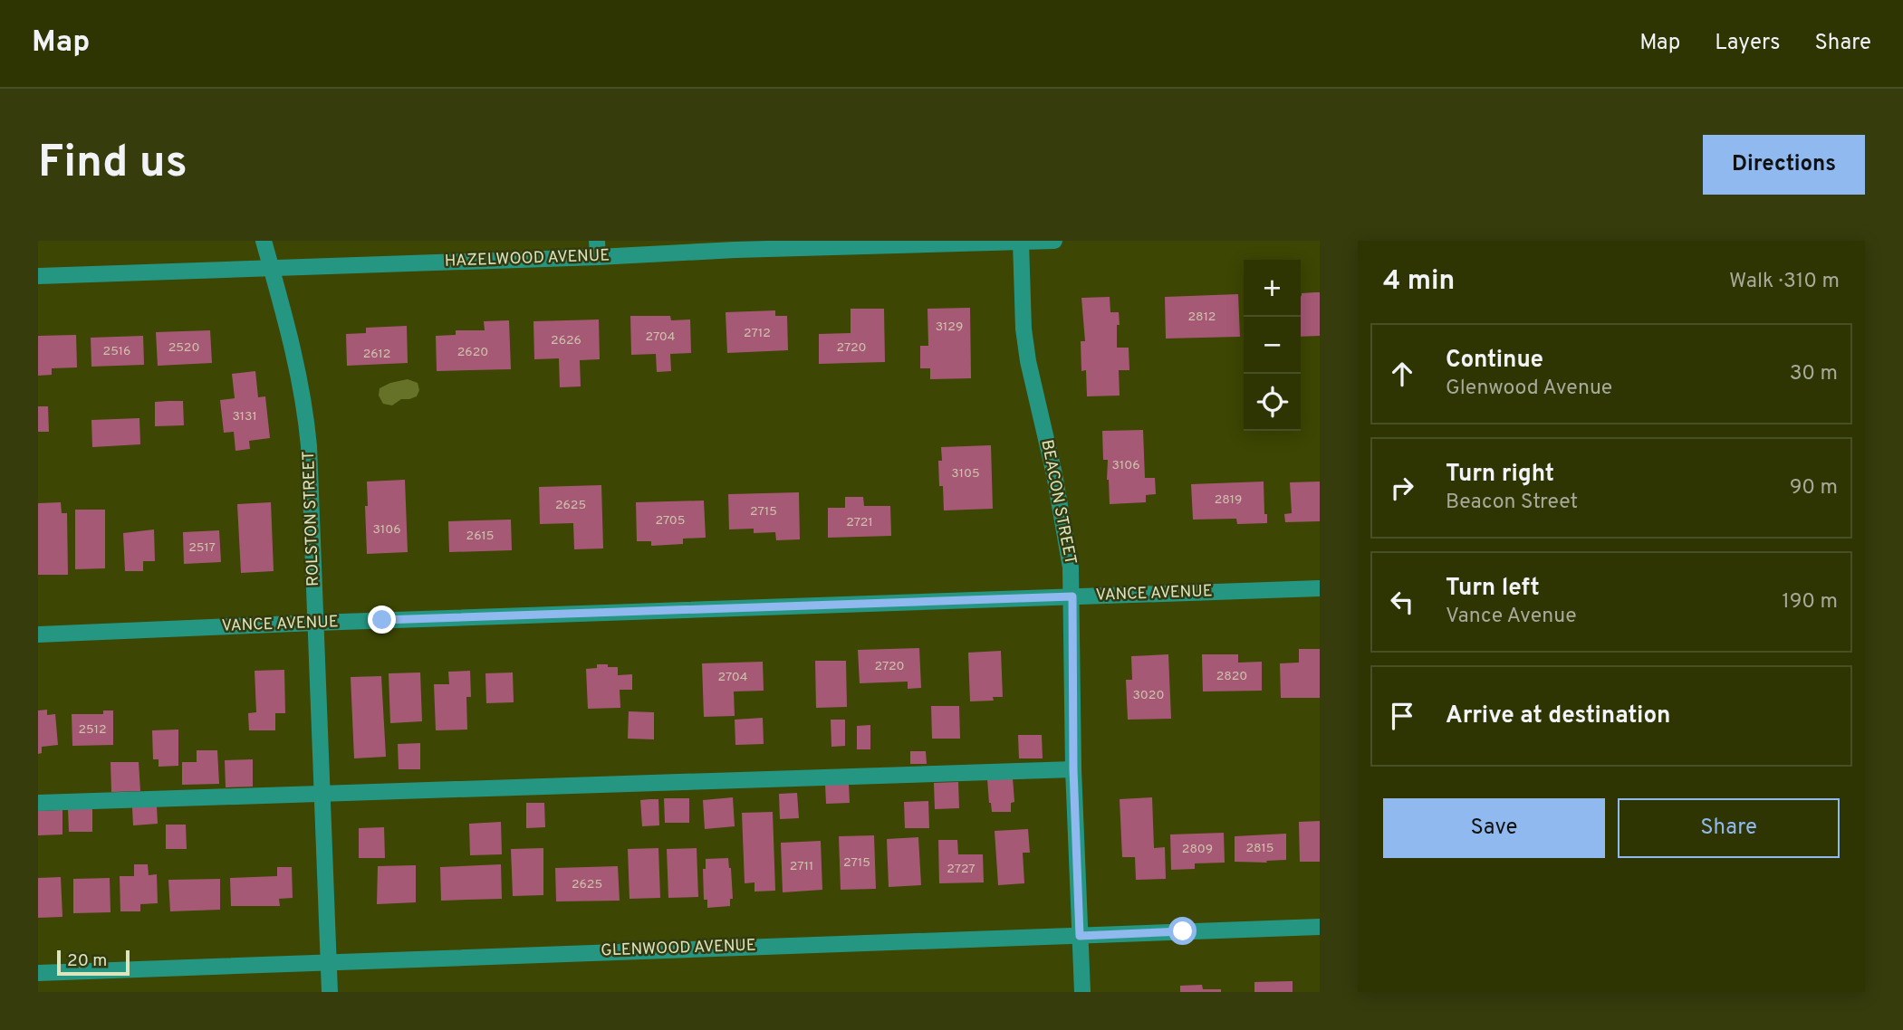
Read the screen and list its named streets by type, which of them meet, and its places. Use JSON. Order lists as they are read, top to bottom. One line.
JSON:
{"streets":{"street":["HAZELWOOD AVENUE","BEACON STREET","ROLSTON STREET","VANCE AVENUE","GLENWOOD AVENUE"]},"crossings":[["HAZELWOOD AVENUE","BEACON STREET"],["HAZELWOOD AVENUE","ROLSTON STREET"],["BEACON STREET","VANCE AVENUE"],["BEACON STREET","GLENWOOD AVENUE"],["ROLSTON STREET","VANCE AVENUE"],["ROLSTON STREET","GLENWOOD AVENUE"]],"house_numbers":["2812","3129","2712","2704","2626","2520","2720","2516","2620","2612","3131","3106","3105","2819","2625","2715","2705","2721","3106","2615","2517","2720","2820","2704","3020","2512","2815","2809","2715","2711","2727","2625"],"scale_bar":"20 m","page":{"header":"Map","nav":["Map","Layers","Share"],"buttons":["Directions",["Save","Share"]],"title":"Find us","heading":["4 min","Walk · 310 m"],"map_buttons":["+","−"],"list":[["Continue","Glenwood Avenue","30 m"],["Turn right","Beacon Street","90 m"],["Turn left","Vance Avenue","190 m"],"Arrive at destination"],"scale":"20 m"}}
